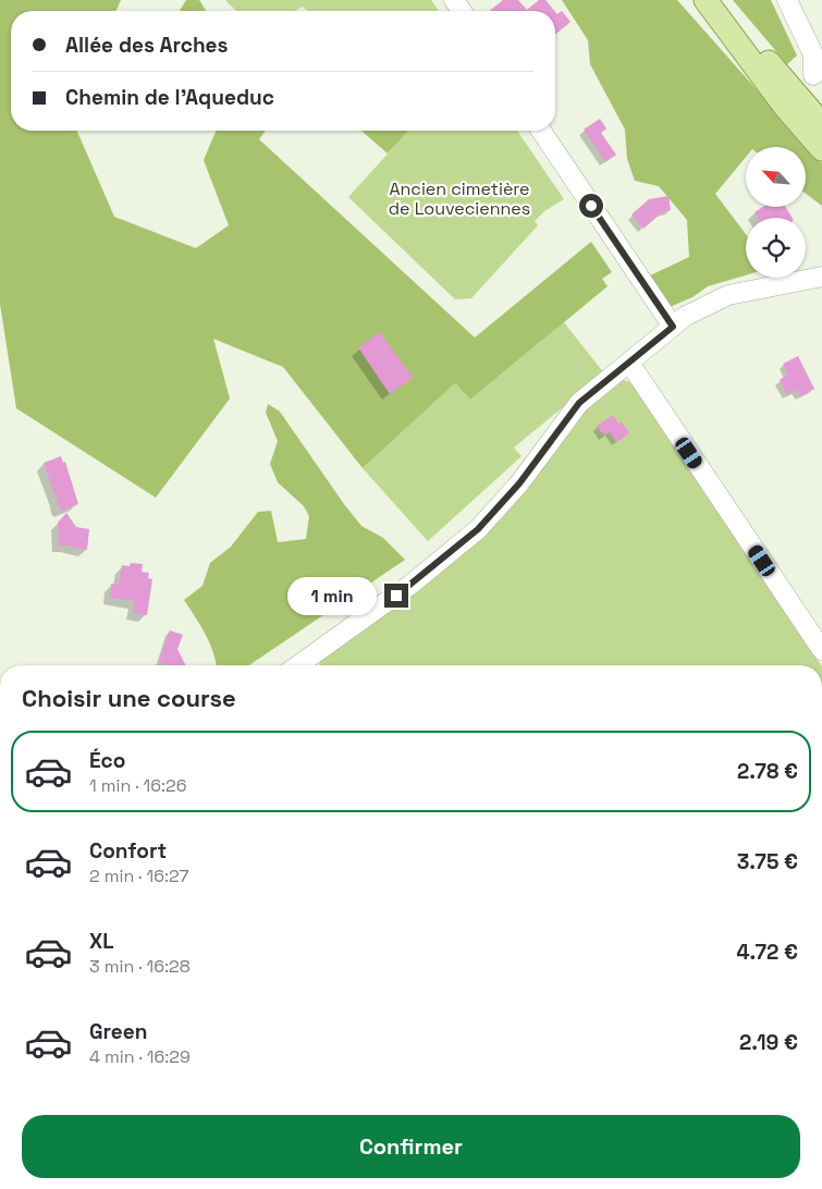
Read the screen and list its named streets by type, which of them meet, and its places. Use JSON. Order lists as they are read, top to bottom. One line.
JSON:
{"parks":["Ancien cimetière de Louveciennes"],"north":"top left","page":{"banner":["Allée des Arches","Chemin de l'Aqueduc"],"bubble":"1 min","heading":"Choisir une course","list":[{"name":"Éco","note":"1 min · 16:26","value":"2.78 €"},{"name":"Confort","note":"2 min · 16:27","value":"3.75 €"},{"name":"XL","note":"3 min · 16:28","value":"4.72 €"},{"name":"Green","note":"4 min · 16:29","value":"2.19 €"}],"buttons":"Confirmer"}}
